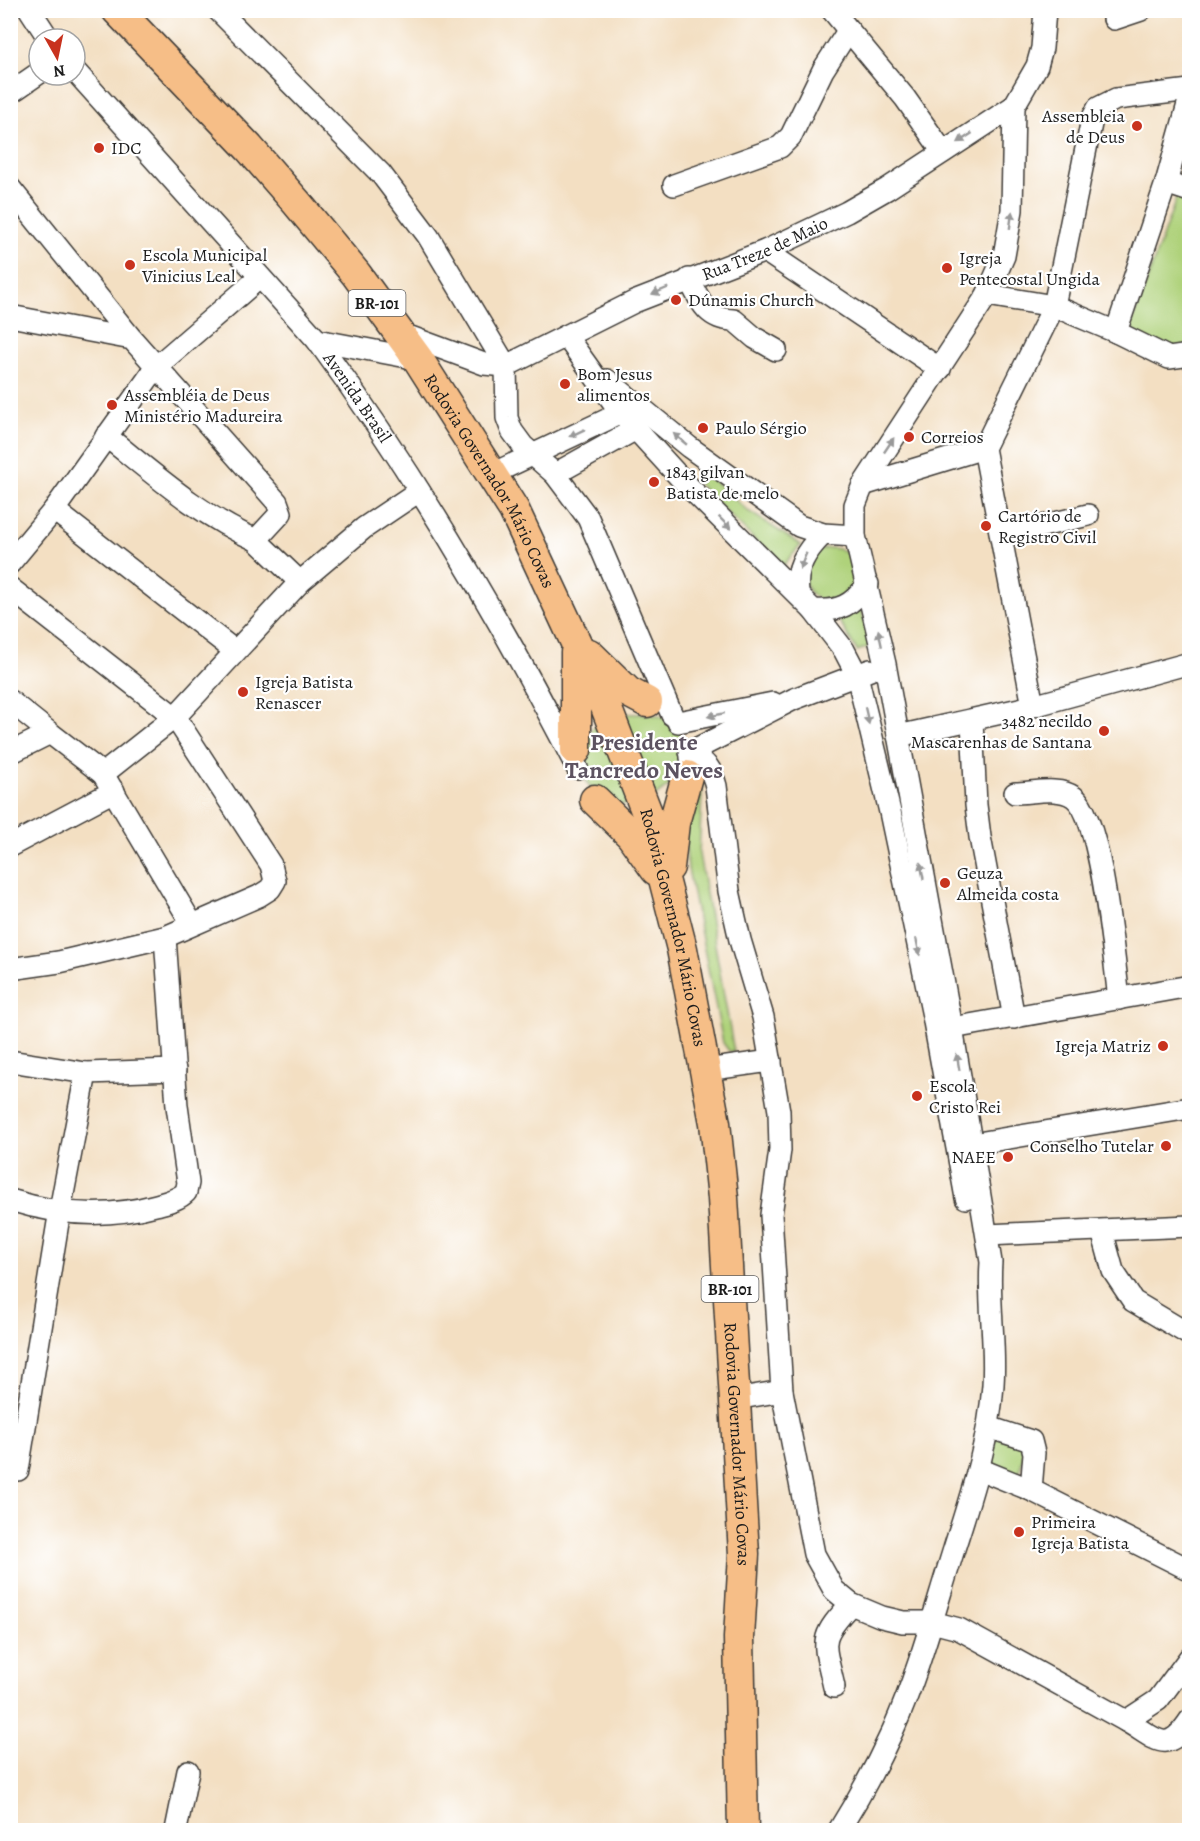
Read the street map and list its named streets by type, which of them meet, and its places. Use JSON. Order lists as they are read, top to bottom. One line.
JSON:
{"streets":{"highway":["BR-101","Rodovia Governador Mário Covas"],"street":["Rua Treze de Maio","Avenida Brasil"]},"one_way":["Rua Treze de Maio"],"districts":["Presidente Tancredo Neves"],"places":["Assembleia de Deus","IDC","Escola Municipal Vinicius Leal","Igreja Pentecostal Ungida","Dúnamis Church","Bom Jesus alimentos","Assembléia de Deus Ministério Madureira","Paulo Sérgio","Correios","1843 gilvan Batista de melo","Cartório de Registro Civil","Igreja Batista Renascer","3482 necildo Mascarenhas de Santana","Geuza Almeida costa","Igreja Matriz","Escola Cristo Rei","Conselho Tutelar","NAEE","Primeira Igreja Batista"],"north":"bottom"}
